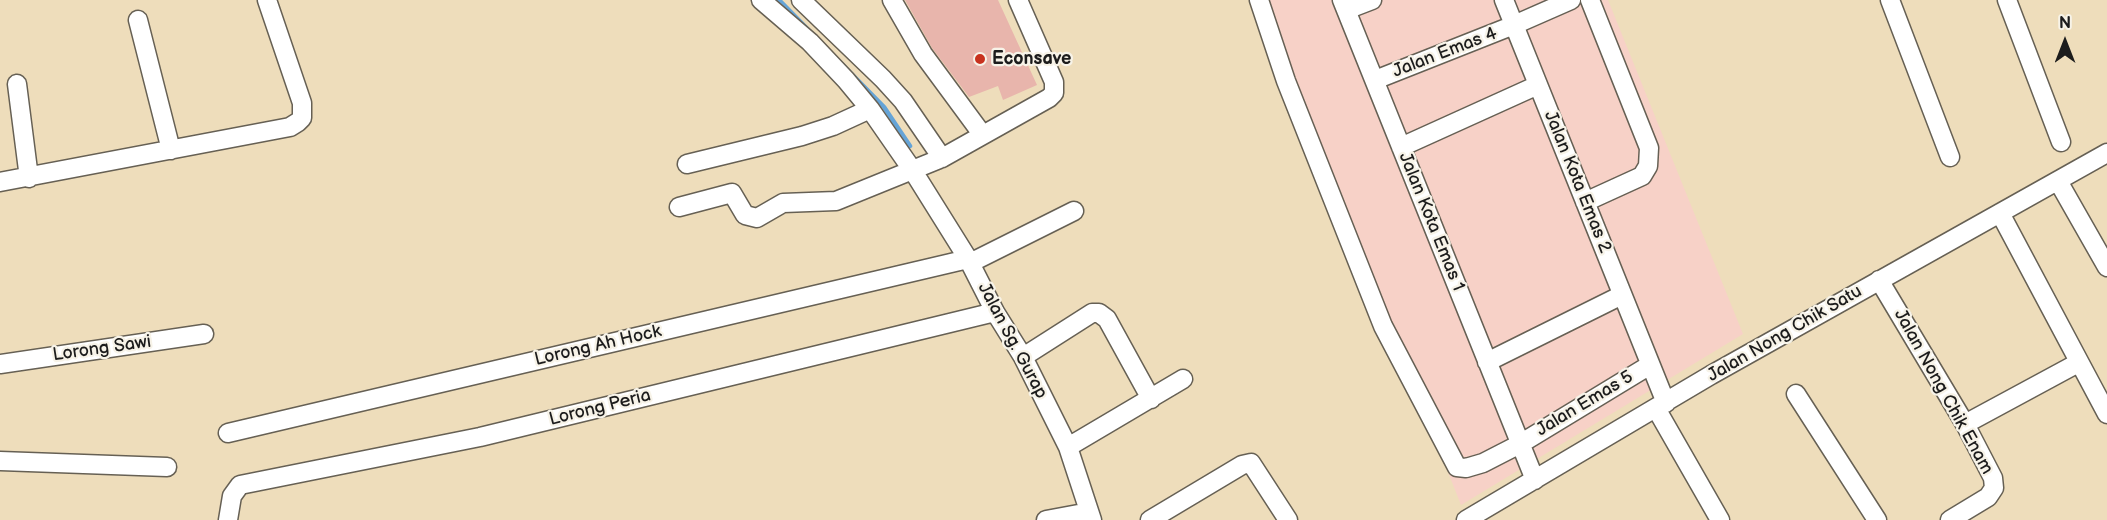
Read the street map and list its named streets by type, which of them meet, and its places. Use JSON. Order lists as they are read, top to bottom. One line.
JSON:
{"streets":{"street":["Jalan Emas 4","Jalan Kota Emas 2","Jalan Kota Emas 1","Jalan Nong Chik Satu","Jalan Sg. Gurap","Lorong Ah Hock","Lorong Sawi","Jalan Nong Chik Enam","Jalan Emas 5","Lorong Peria"]},"crossings":[["Jalan Emas 4","Jalan Kota Emas 2"],["Jalan Emas 4","Jalan Kota Emas 1"],["Jalan Kota Emas 2","Jalan Nong Chik Satu"],["Jalan Kota Emas 2","Jalan Emas 5"],["Jalan Kota Emas 1","Jalan Nong Chik Satu"],["Jalan Kota Emas 1","Jalan Emas 5"],["Jalan Nong Chik Satu","Jalan Nong Chik Enam"],["Jalan Sg. Gurap","Lorong Ah Hock"],["Jalan Sg. Gurap","Lorong Peria"]],"places":["Econsave"],"north":"top"}
